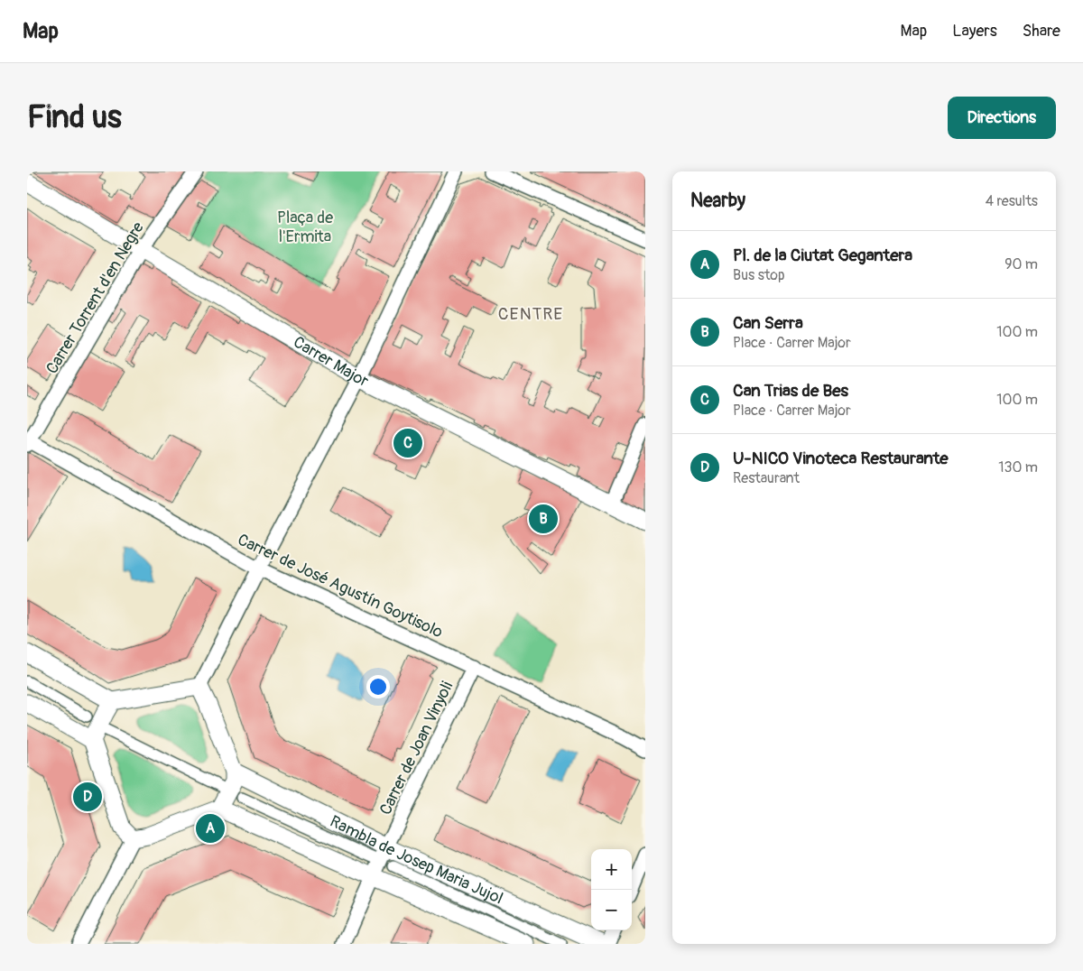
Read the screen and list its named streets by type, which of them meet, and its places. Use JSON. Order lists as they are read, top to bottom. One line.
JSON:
{"streets":{"street":["Carrer Torrent d'en Negre","Carrer Major","Carrer de José Agustín Goytisolo","Carrer de Joan Vinyoli","Rambla de Josep Maria Jujol"]},"crossings":[["Carrer Torrent d'en Negre","Carrer Major"],["Carrer Torrent d'en Negre","Carrer de José Agustín Goytisolo"],["Carrer de José Agustín Goytisolo","Carrer de Joan Vinyoli"],["Carrer de Joan Vinyoli","Rambla de Josep Maria Jujol"]],"districts":["CENTRE"],"parks":["Plaça de l'Ermita"],"page":{"header":"Map","nav":["Map","Layers","Share"],"buttons":"Directions","title":"Find us","heading":["Nearby","4 results"],"list":[{"mark":"A","name":"Pl. de la Ciutat Gegantera","note":"Bus stop","value":"90 m"},{"mark":"B","name":"Can Serra","note":"Place · Carrer Major","value":"100 m"},{"mark":"C","name":"Can Trias de Bes","note":"Place · Carrer Major","value":"100 m"},{"mark":"D","name":"U-NICO Vinoteca Restaurante","note":"Restaurant","value":"130 m"}],"pins":["C","B","D","A"],"map_buttons":["+","−"]}}
